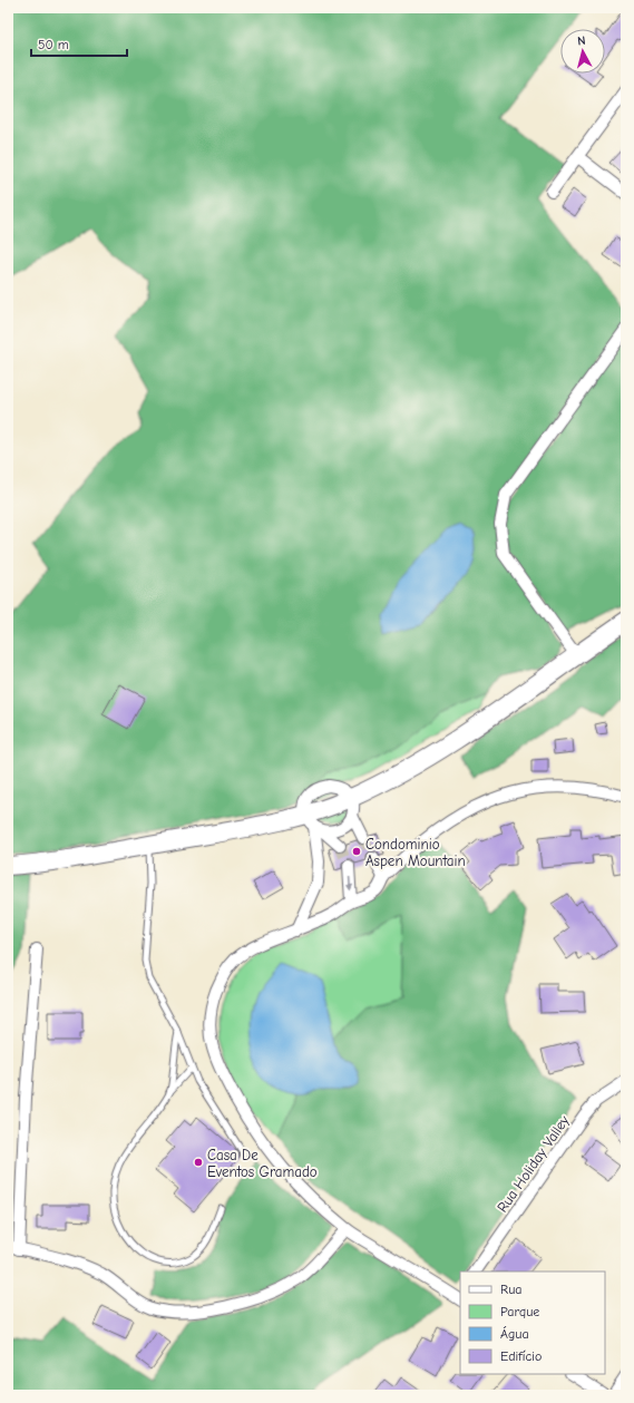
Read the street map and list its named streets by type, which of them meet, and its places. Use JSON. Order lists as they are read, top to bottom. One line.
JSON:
{"streets":{"street":["Rua Holiday Valley"]},"places":["Condominio Aspen Mountain","Casa De Eventos Gramado"],"legend":["Rua","Parque","Água","Edifício"],"scale_bar":"50 m","north":"top"}
